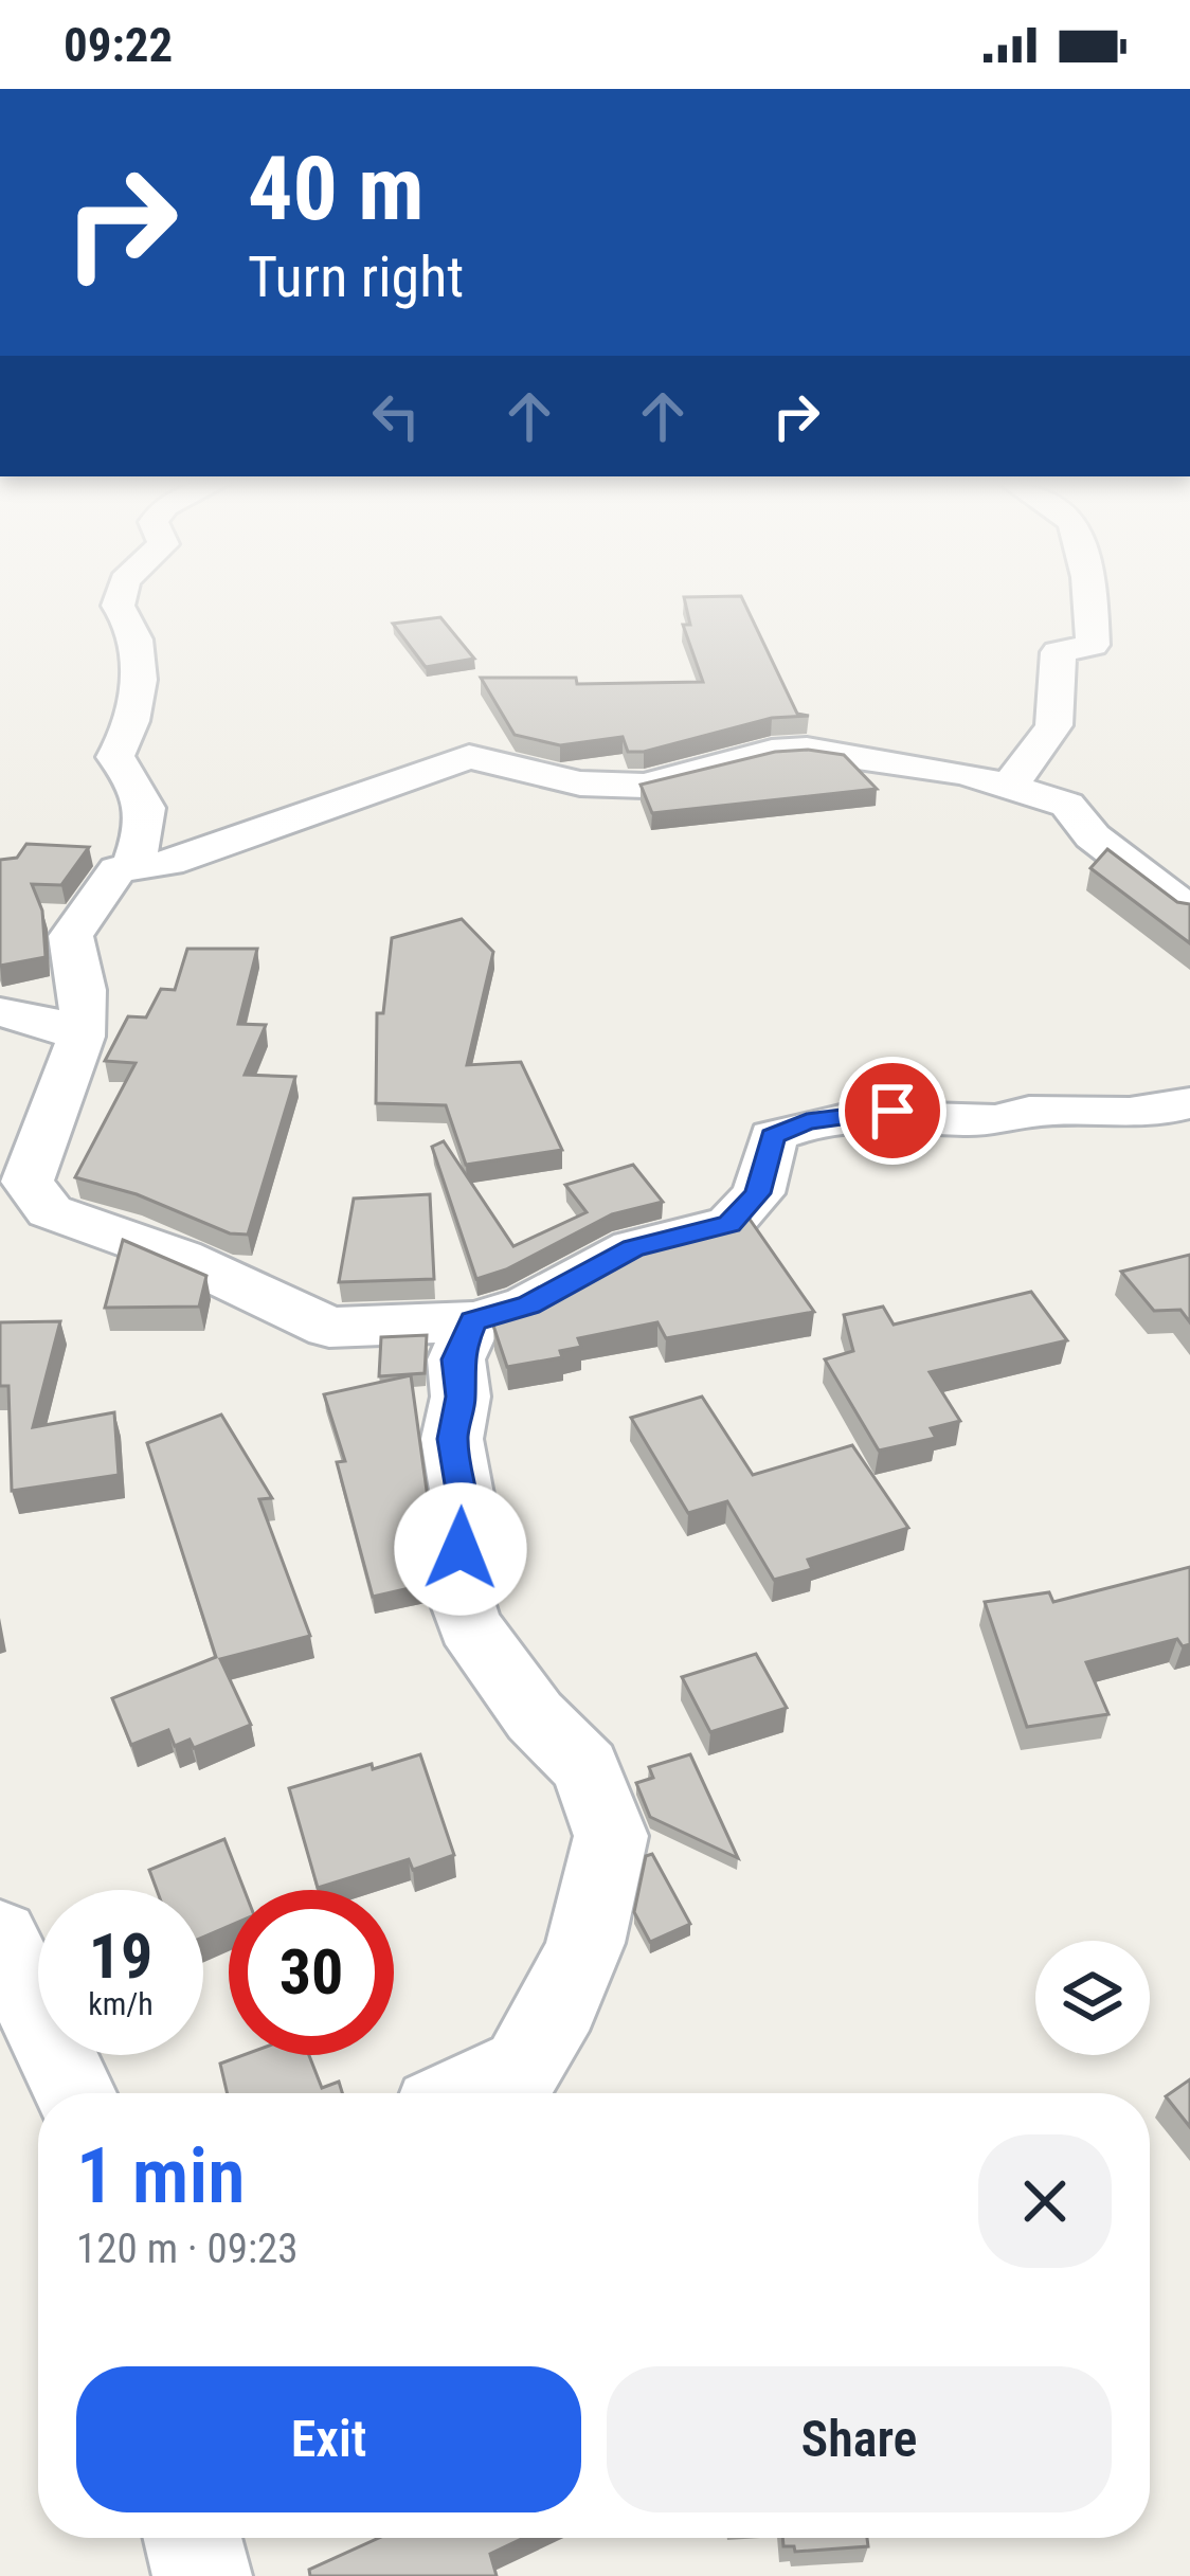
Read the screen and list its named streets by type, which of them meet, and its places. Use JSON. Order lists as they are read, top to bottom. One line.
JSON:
{"page":{"status":"09:22","turn":["40 m","Turn right"],"speed":"19 km/h","limit":"30","heading":["1 min","120 m · 09:23"],"buttons":["Exit","Share"]}}
